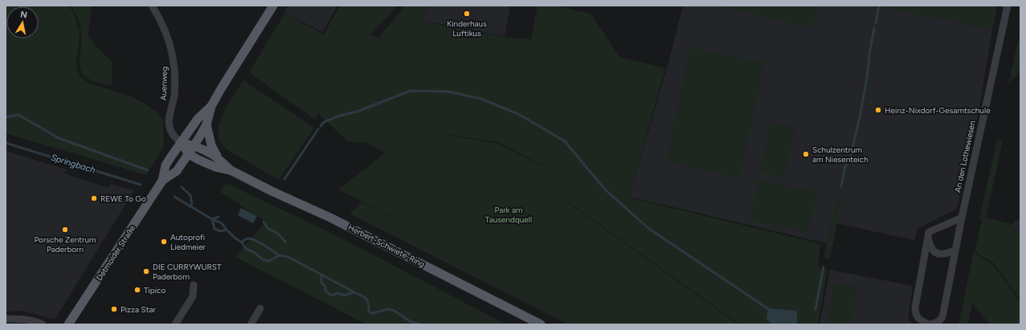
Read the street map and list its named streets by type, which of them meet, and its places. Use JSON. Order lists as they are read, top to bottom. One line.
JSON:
{"streets":{"main road":["Herbert-Schwiete-Ring","Detmolder Straße"],"street":["Auenweg","An den Lothewiesen"]},"crossings":[["Auenweg","Herbert-Schwiete-Ring"],["Auenweg","Detmolder Straße"],["Herbert-Schwiete-Ring","Detmolder Straße"]],"water":["Springbach"],"parks":["Park am Tausendquell"],"places":["Kinderhaus Luftikus","Heinz-Nixdorf-Gesamtschule","Schulzentrum am Niesenteich","REWE To Go","Porsche Zentrum Paderborn","Autoprofi Liedmeier","DIE CURRYWURST Paderborn","Tipico","Pizza Star"],"north":"top"}
